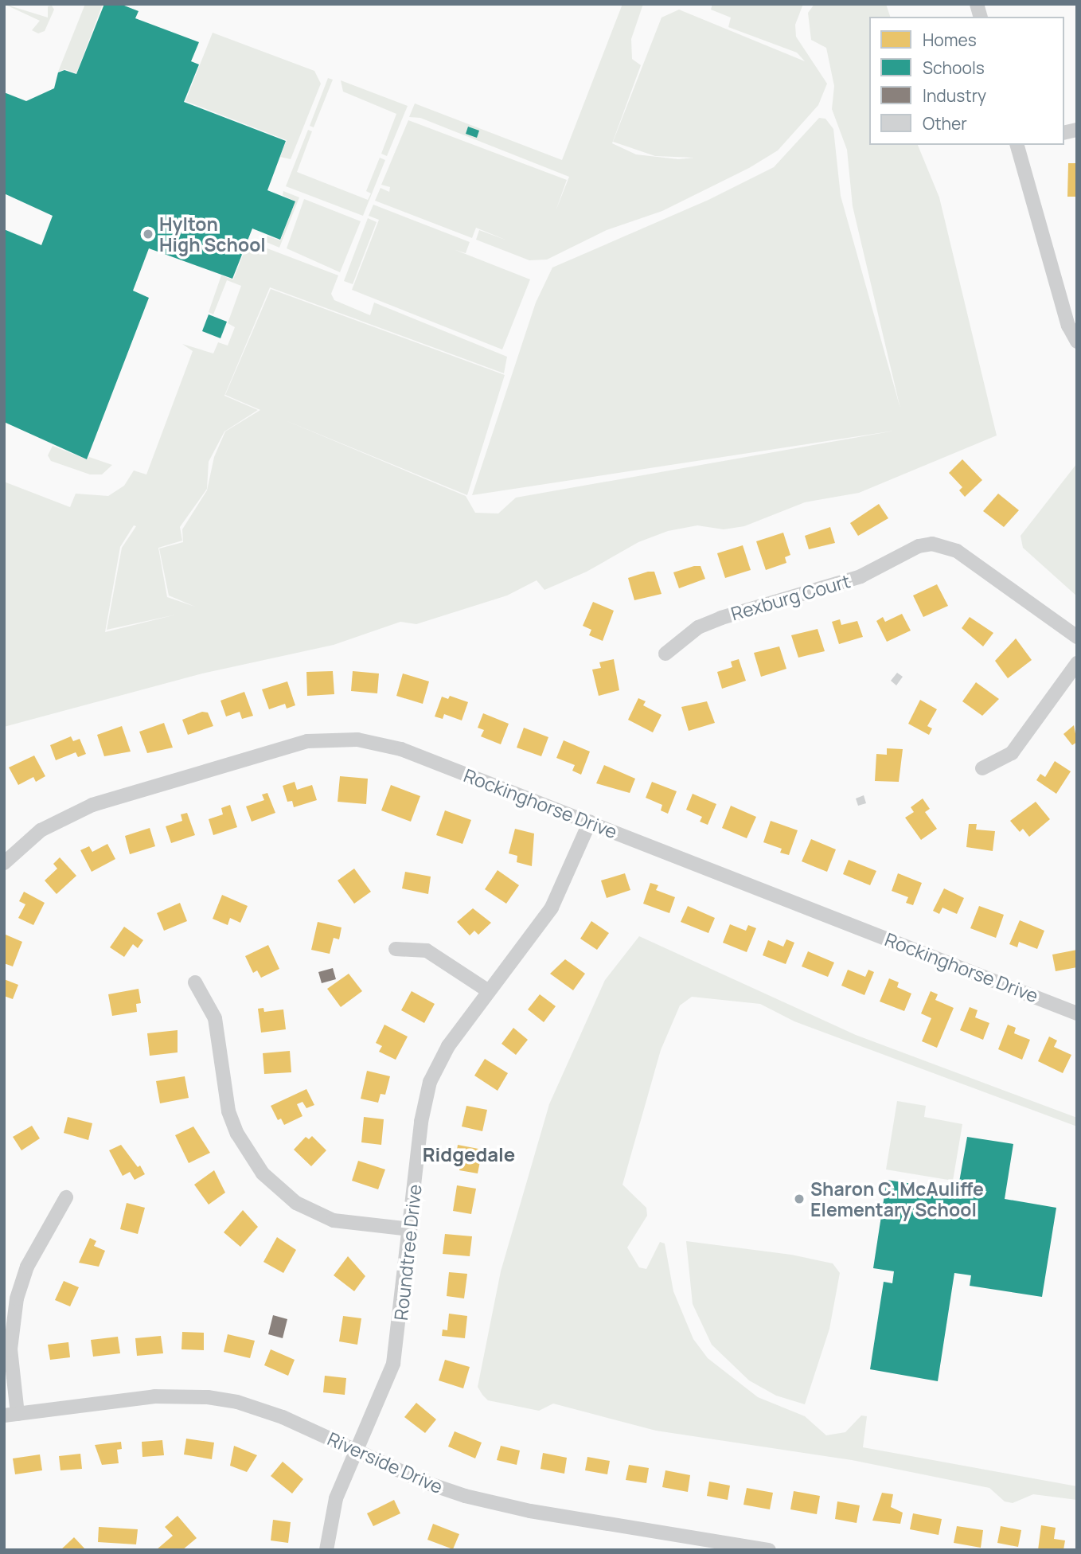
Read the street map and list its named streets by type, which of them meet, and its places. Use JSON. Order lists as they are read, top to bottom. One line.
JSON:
{"streets":{"street":["Rexburg Court","Rockinghorse Drive","Roundtree Drive","Riverside Drive"]},"crossings":[["Rockinghorse Drive","Roundtree Drive"],["Roundtree Drive","Riverside Drive"]],"districts":["Ridgedale"],"places":["Hylton High School","Sharon C. McAuliffe Elementary School"],"legend":["Homes","Schools","Industry","Other"]}
